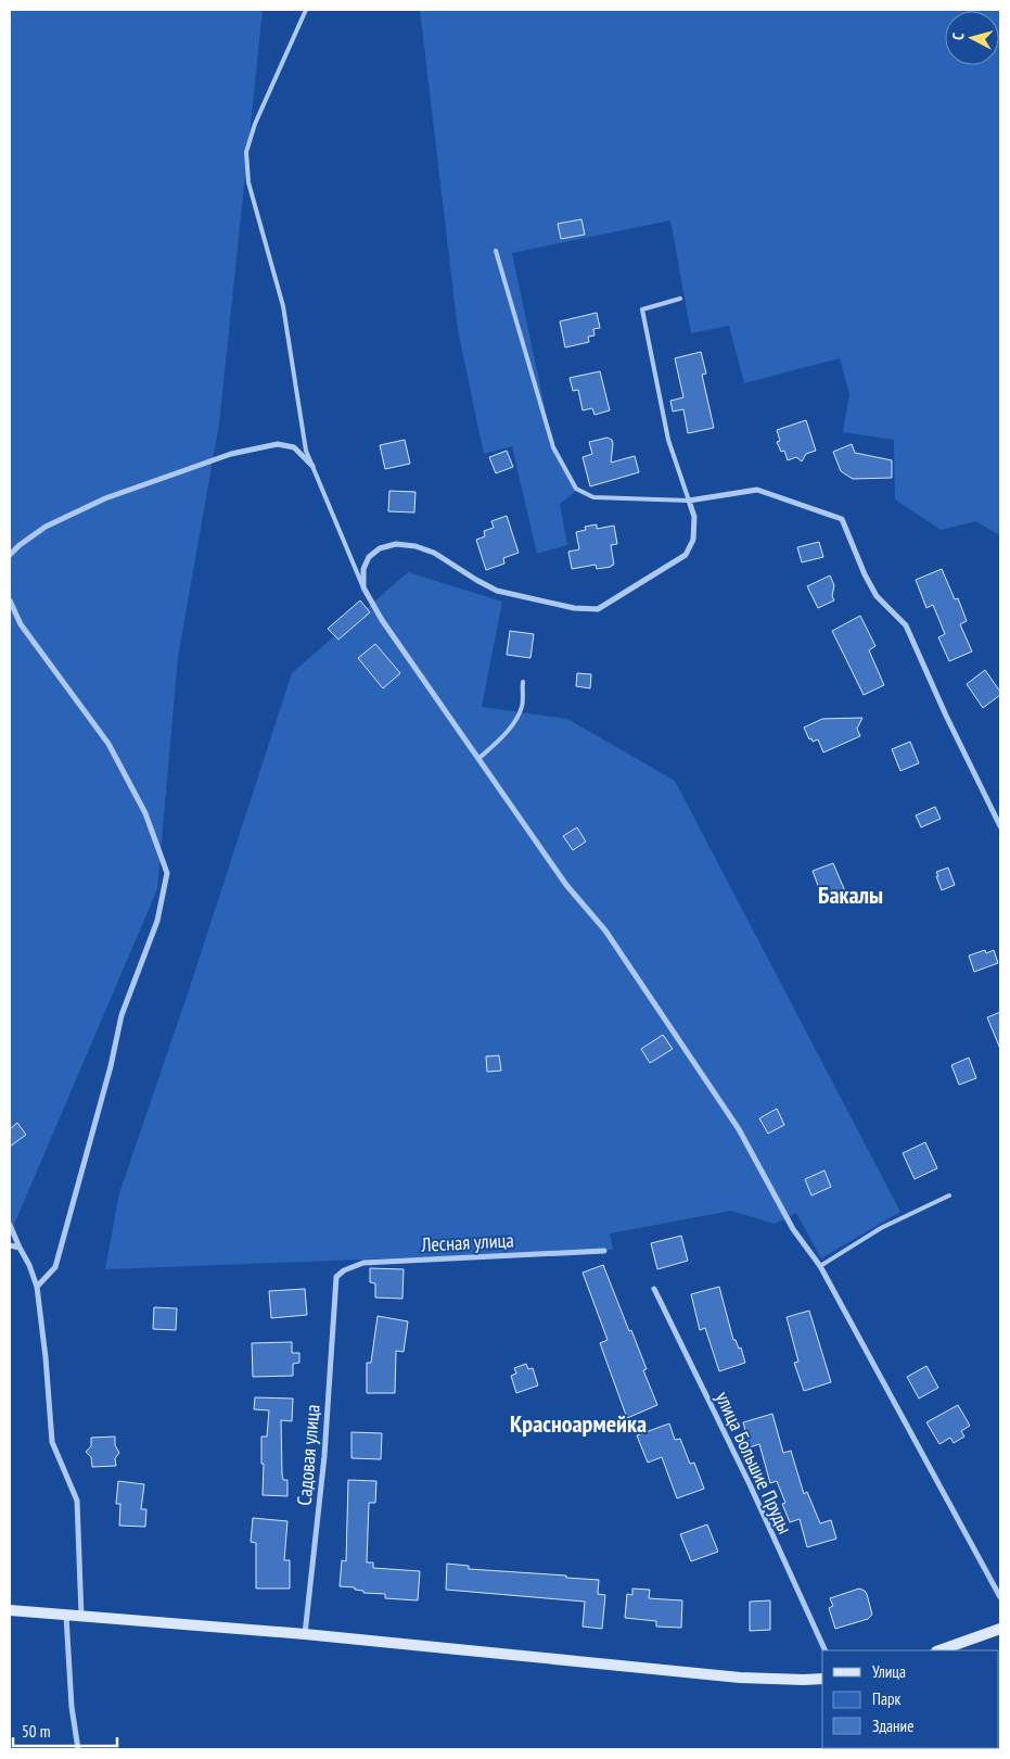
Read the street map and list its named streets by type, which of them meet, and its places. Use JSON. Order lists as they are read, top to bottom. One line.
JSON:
{"streets":{"street":["Лесная улица","Садовая улица","улица Большие Пруды"]},"crossings":[["Лесная улица","Садовая улица"]],"districts":["Бакалы","Красноармейка"],"legend":["Улица","Парк","Здание"],"scale_bar":"50 m","north":"left"}
